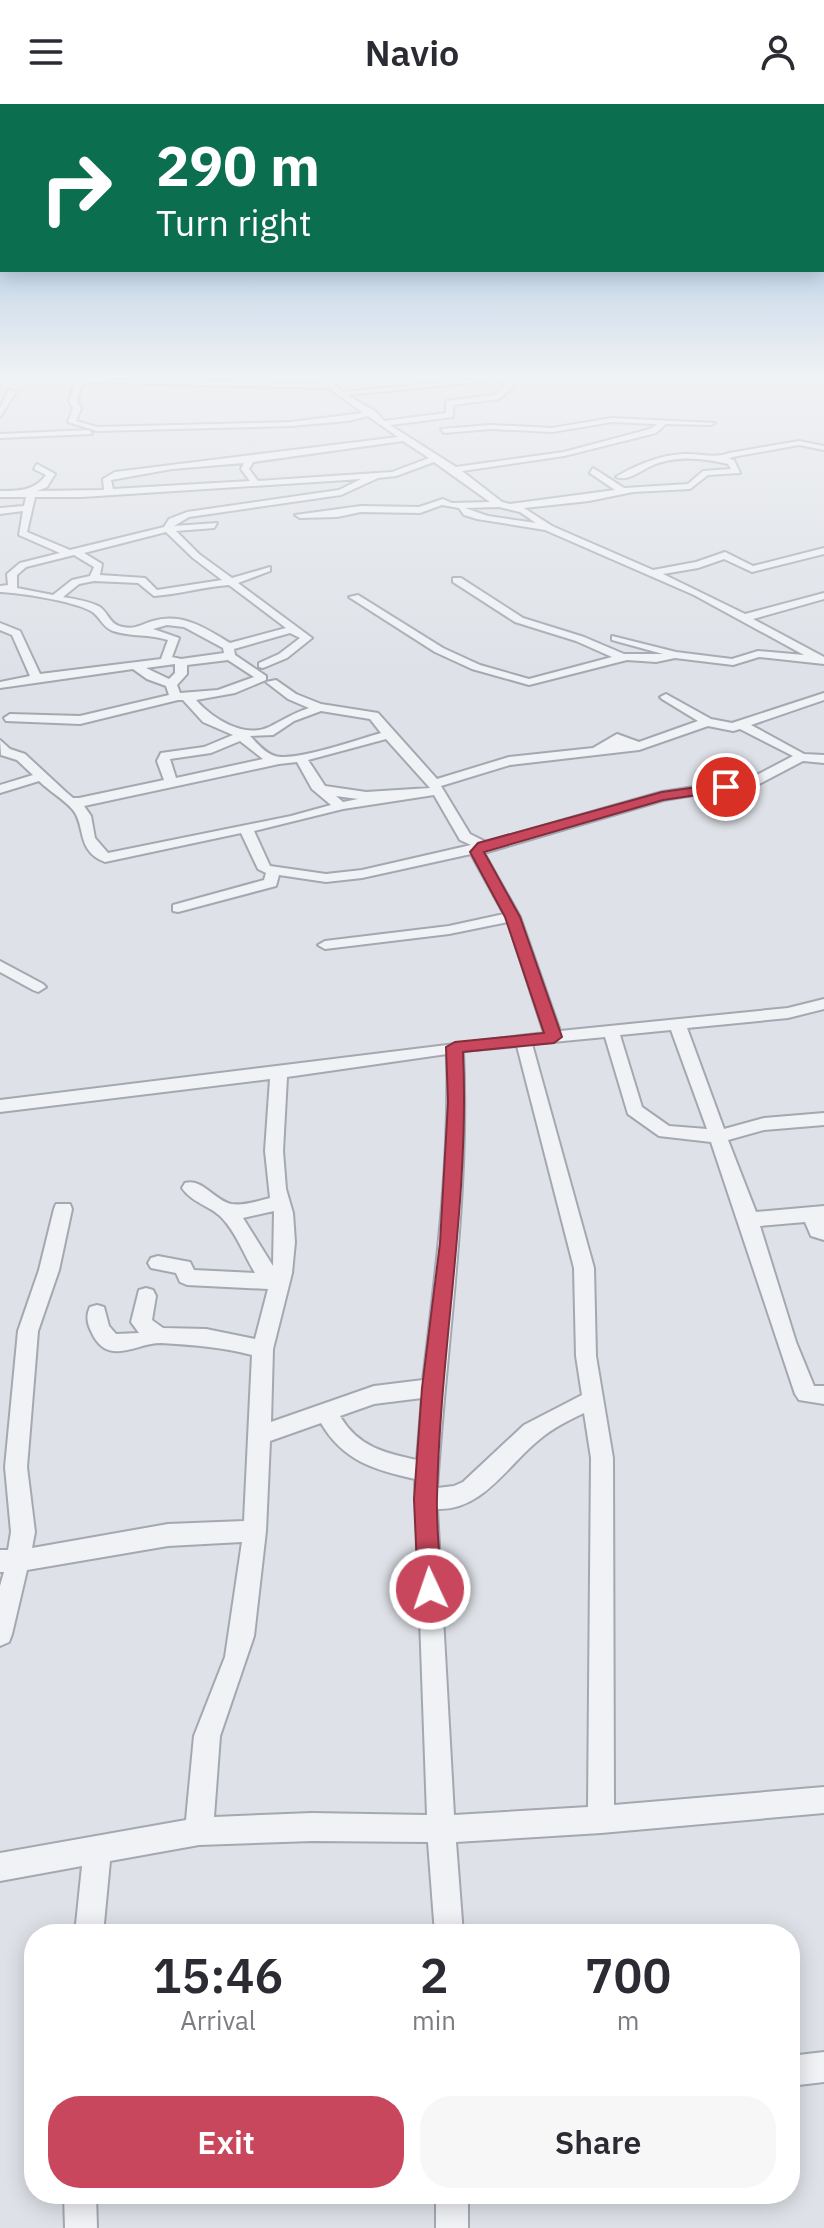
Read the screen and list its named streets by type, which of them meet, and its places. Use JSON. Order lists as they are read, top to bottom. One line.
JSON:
{"page":{"header":"Navio","turn":["290 m","Turn right"],"eta":["15:46","Arrival","2","min","700","m"],"buttons":["Exit","Share"]}}
